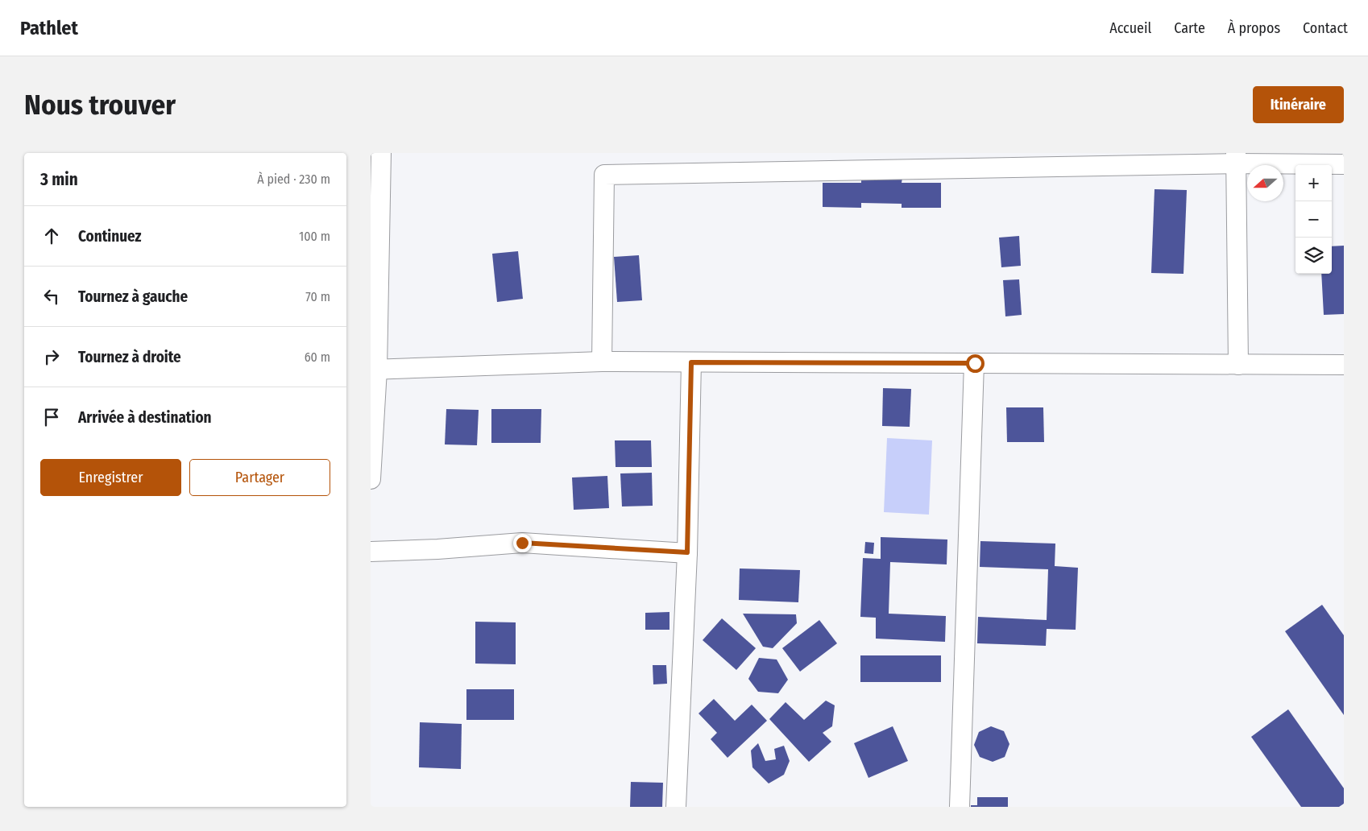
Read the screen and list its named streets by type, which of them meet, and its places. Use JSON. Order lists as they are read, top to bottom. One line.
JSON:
{"north":"left","page":{"header":"Pathlet","nav":["Accueil","Carte","À propos","Contact"],"buttons":["Itinéraire",["Enregistrer","Partager"]],"title":"Nous trouver","heading":["3 min","À pied · 230 m"],"map_buttons":["+","−"],"list":[["Continuez","100 m"],["Tournez à gauche","70 m"],["Tournez à droite","60 m"],"Arrivée à destination"]}}
